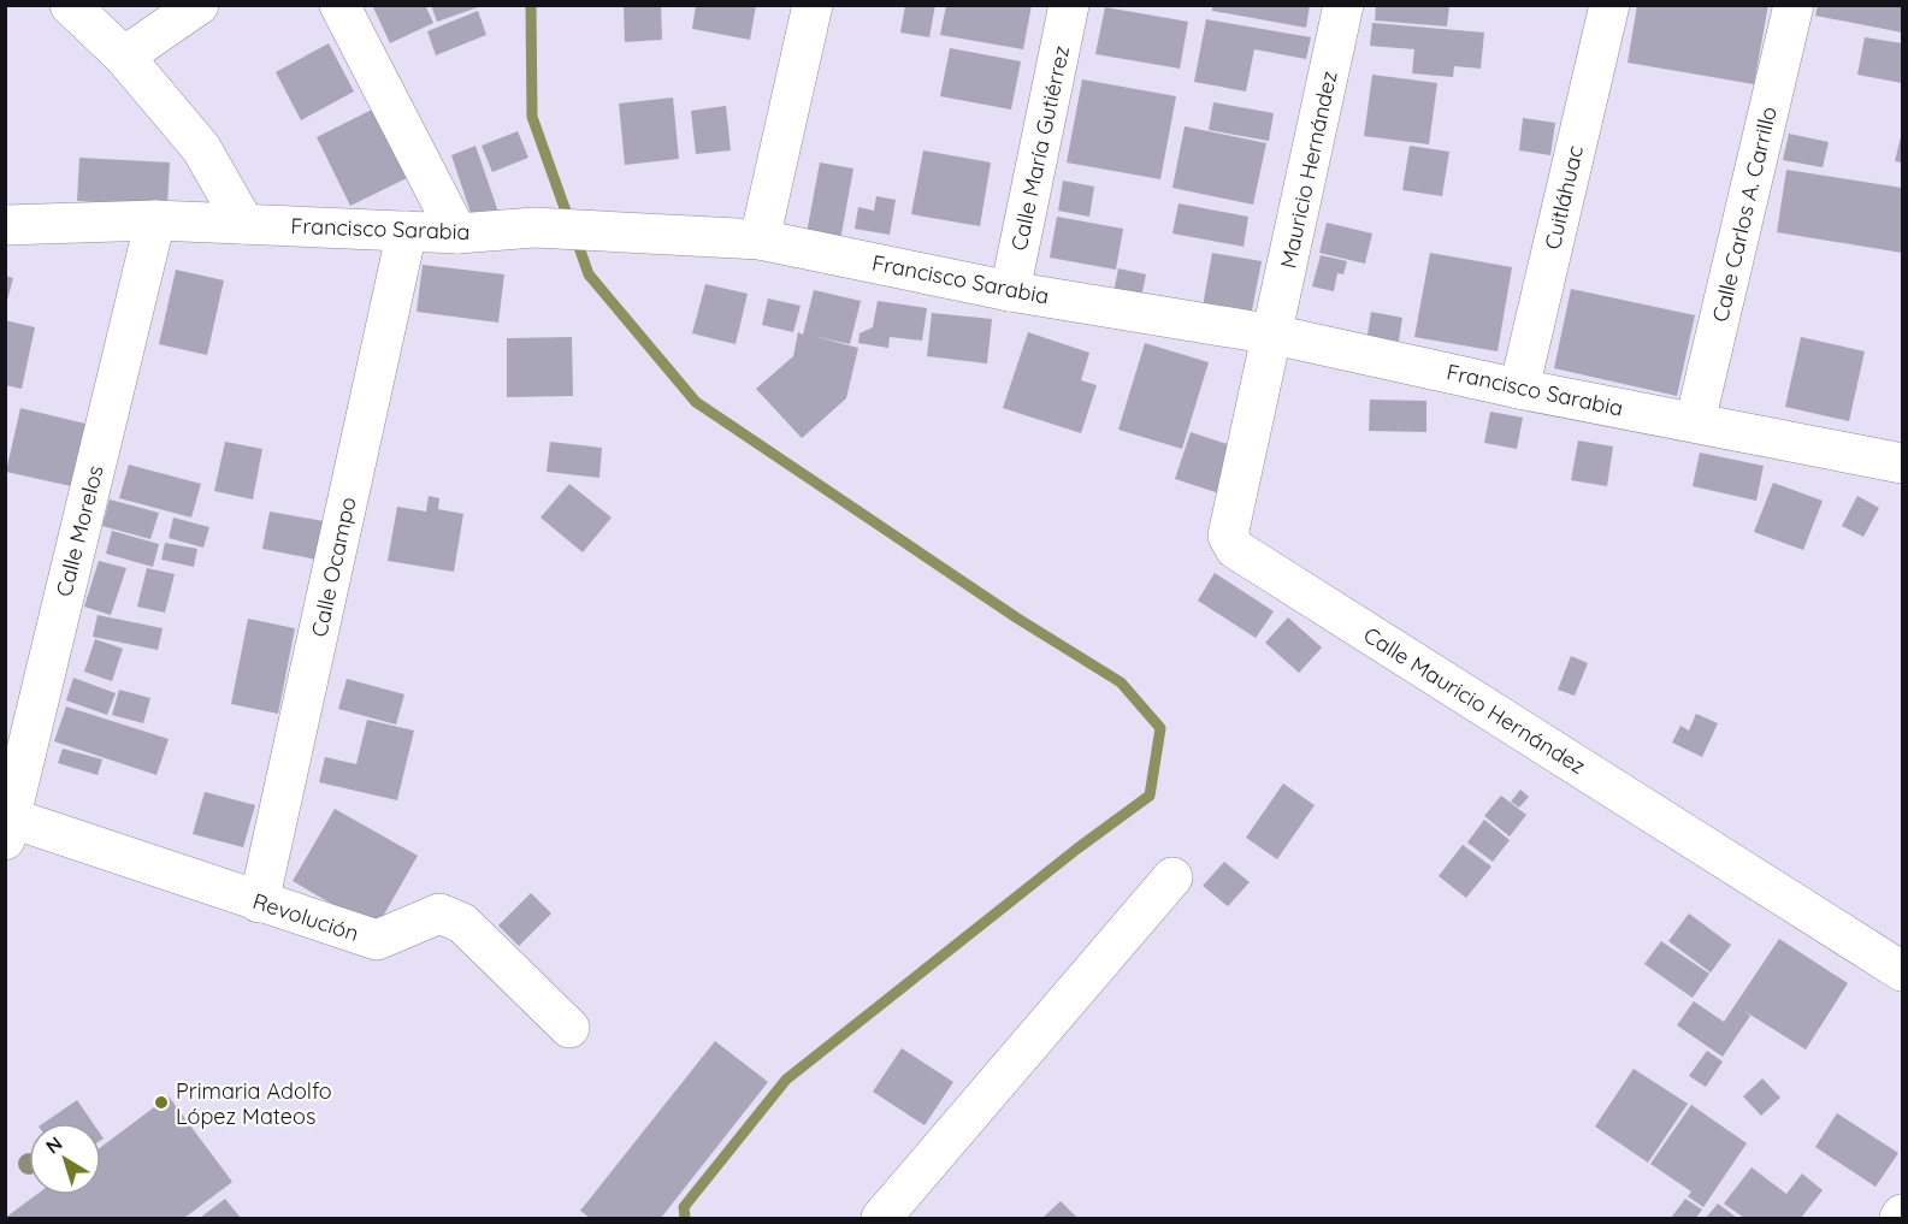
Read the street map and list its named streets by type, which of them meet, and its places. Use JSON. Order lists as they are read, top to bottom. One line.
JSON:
{"streets":{"street":["Calle María Gutiérrez","Mauricio Hernández","Cuitláhuac","Calle Carlos A. Carrillo","Francisco Sarabia","Calle Morelos","Calle Ocampo","Calle Mauricio Hernández","Revolución"]},"crossings":[["Calle María Gutiérrez","Francisco Sarabia"],["Mauricio Hernández","Francisco Sarabia"],["Mauricio Hernández","Calle Mauricio Hernández"],["Cuitláhuac","Francisco Sarabia"],["Calle Carlos A. Carrillo","Francisco Sarabia"],["Francisco Sarabia","Calle Morelos"],["Francisco Sarabia","Calle Ocampo"],["Francisco Sarabia","Calle Mauricio Hernández"],["Calle Morelos","Revolución"],["Calle Ocampo","Revolución"]],"places":["Primaria Adolfo López Mateos"],"north":"top left"}
